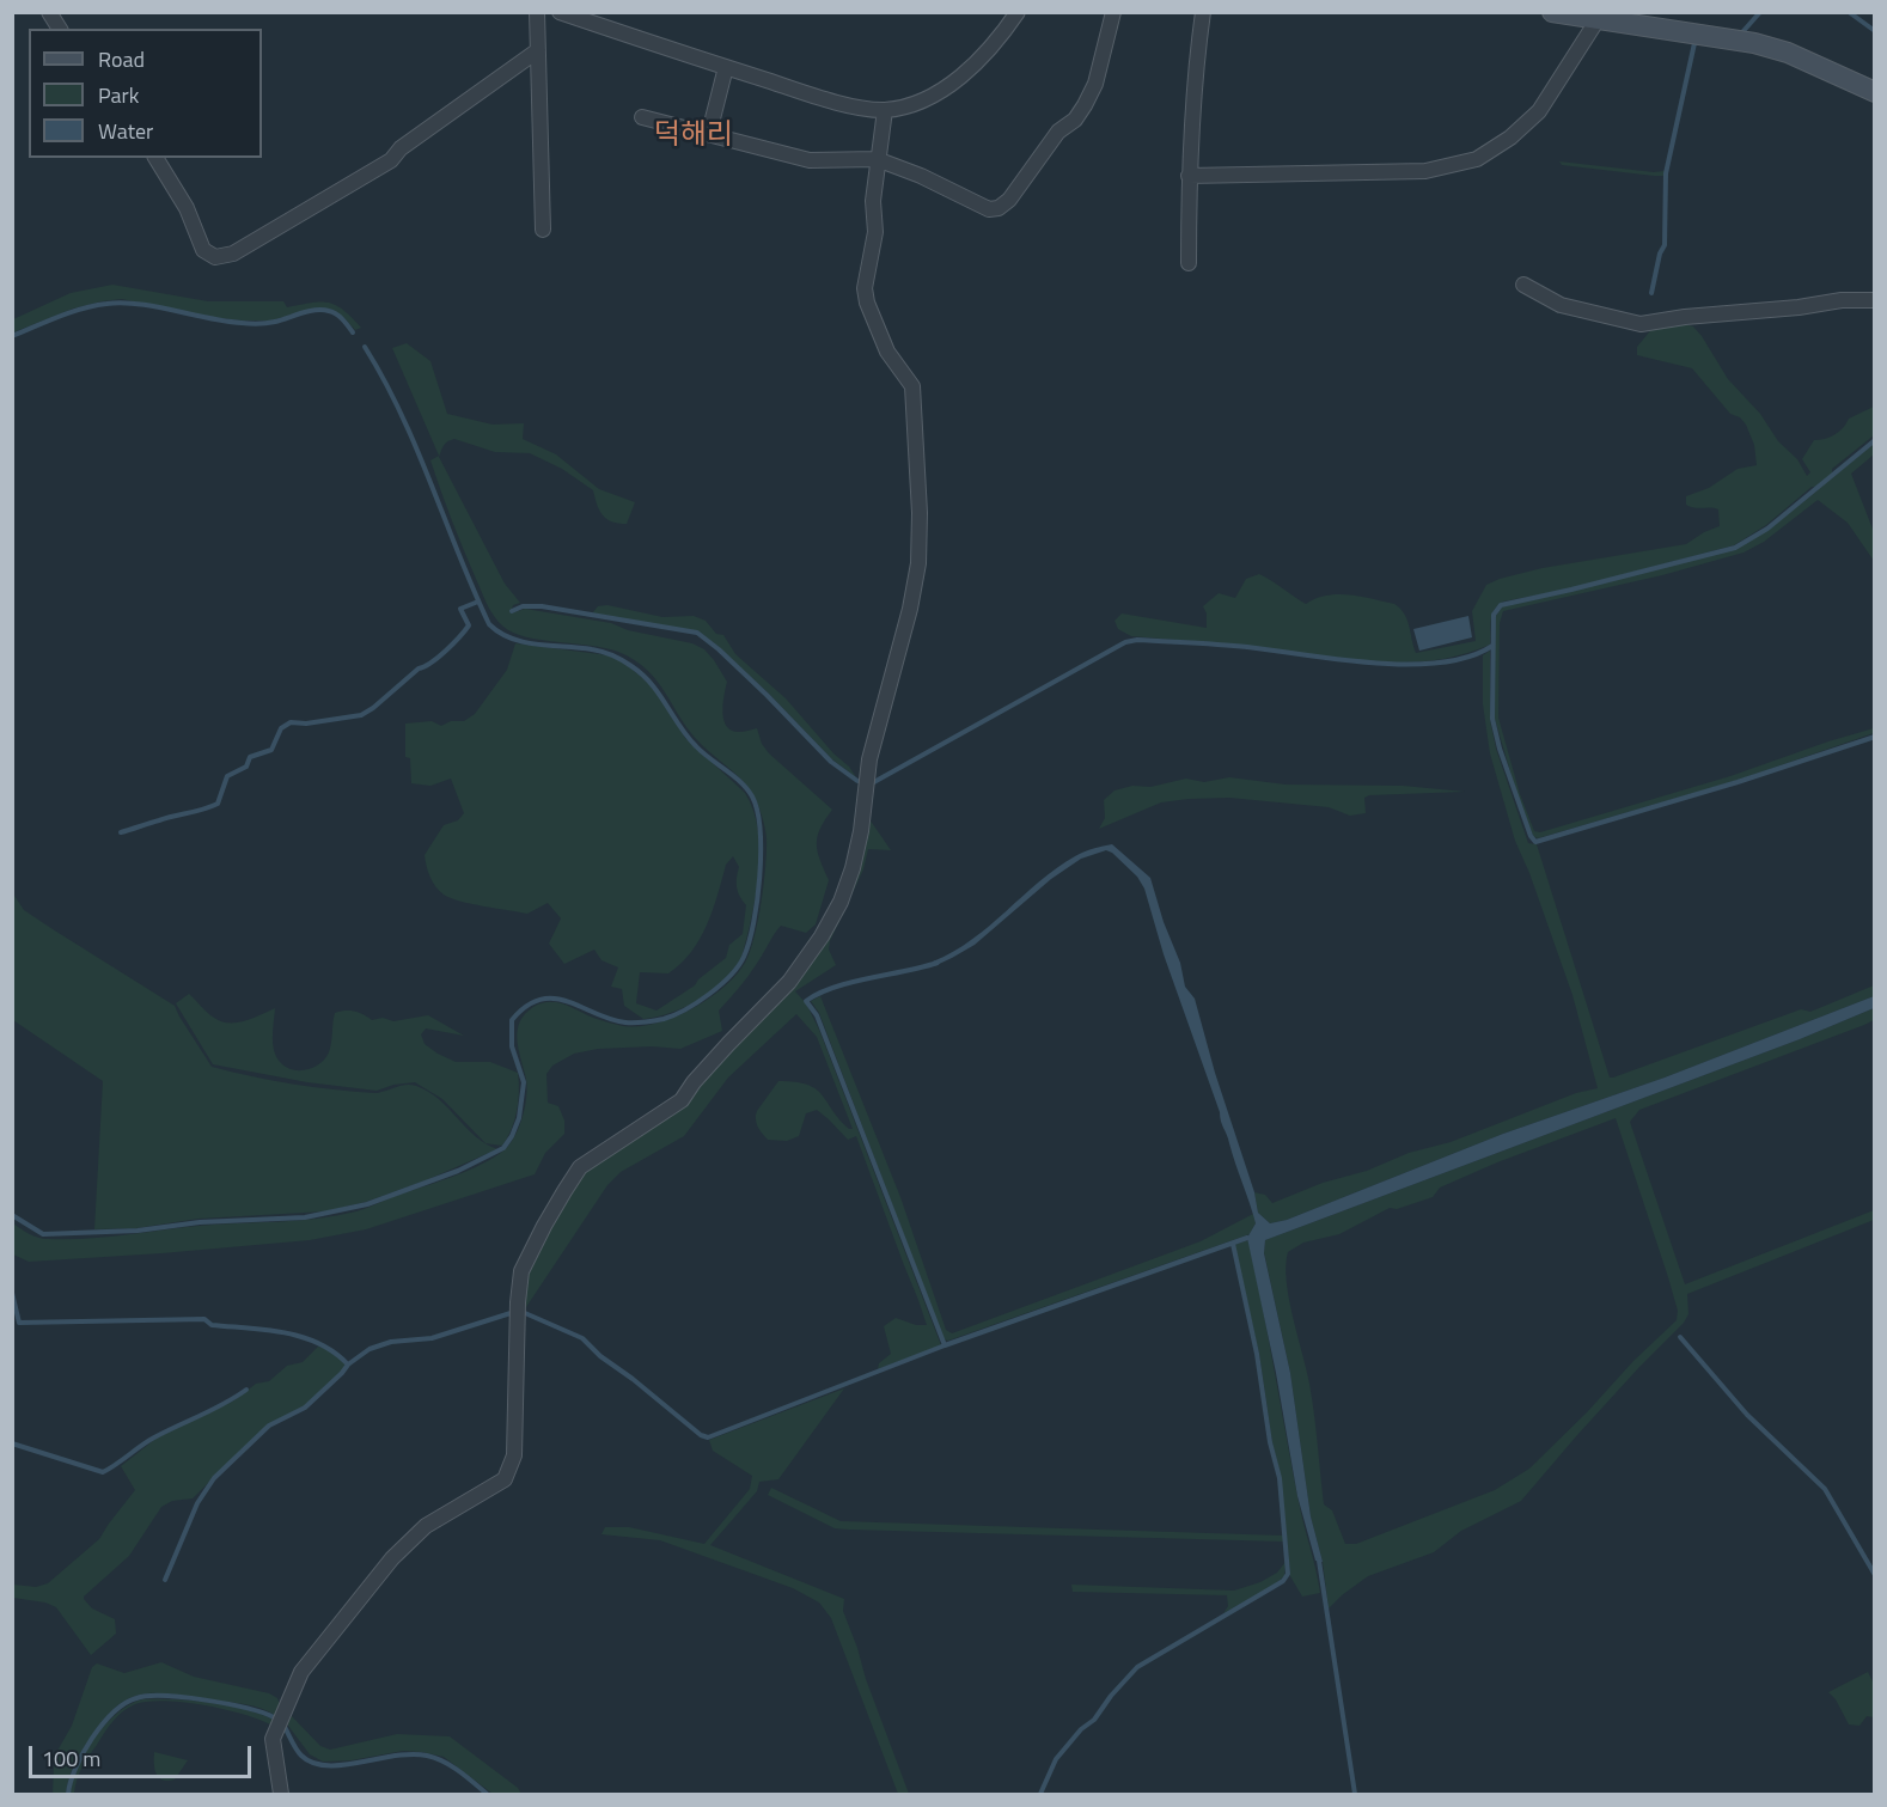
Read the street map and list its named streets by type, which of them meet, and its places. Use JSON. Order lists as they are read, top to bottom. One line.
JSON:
{"districts":["덕해리"],"legend":["Road","Park","Water"],"scale_bar":"100 m"}
